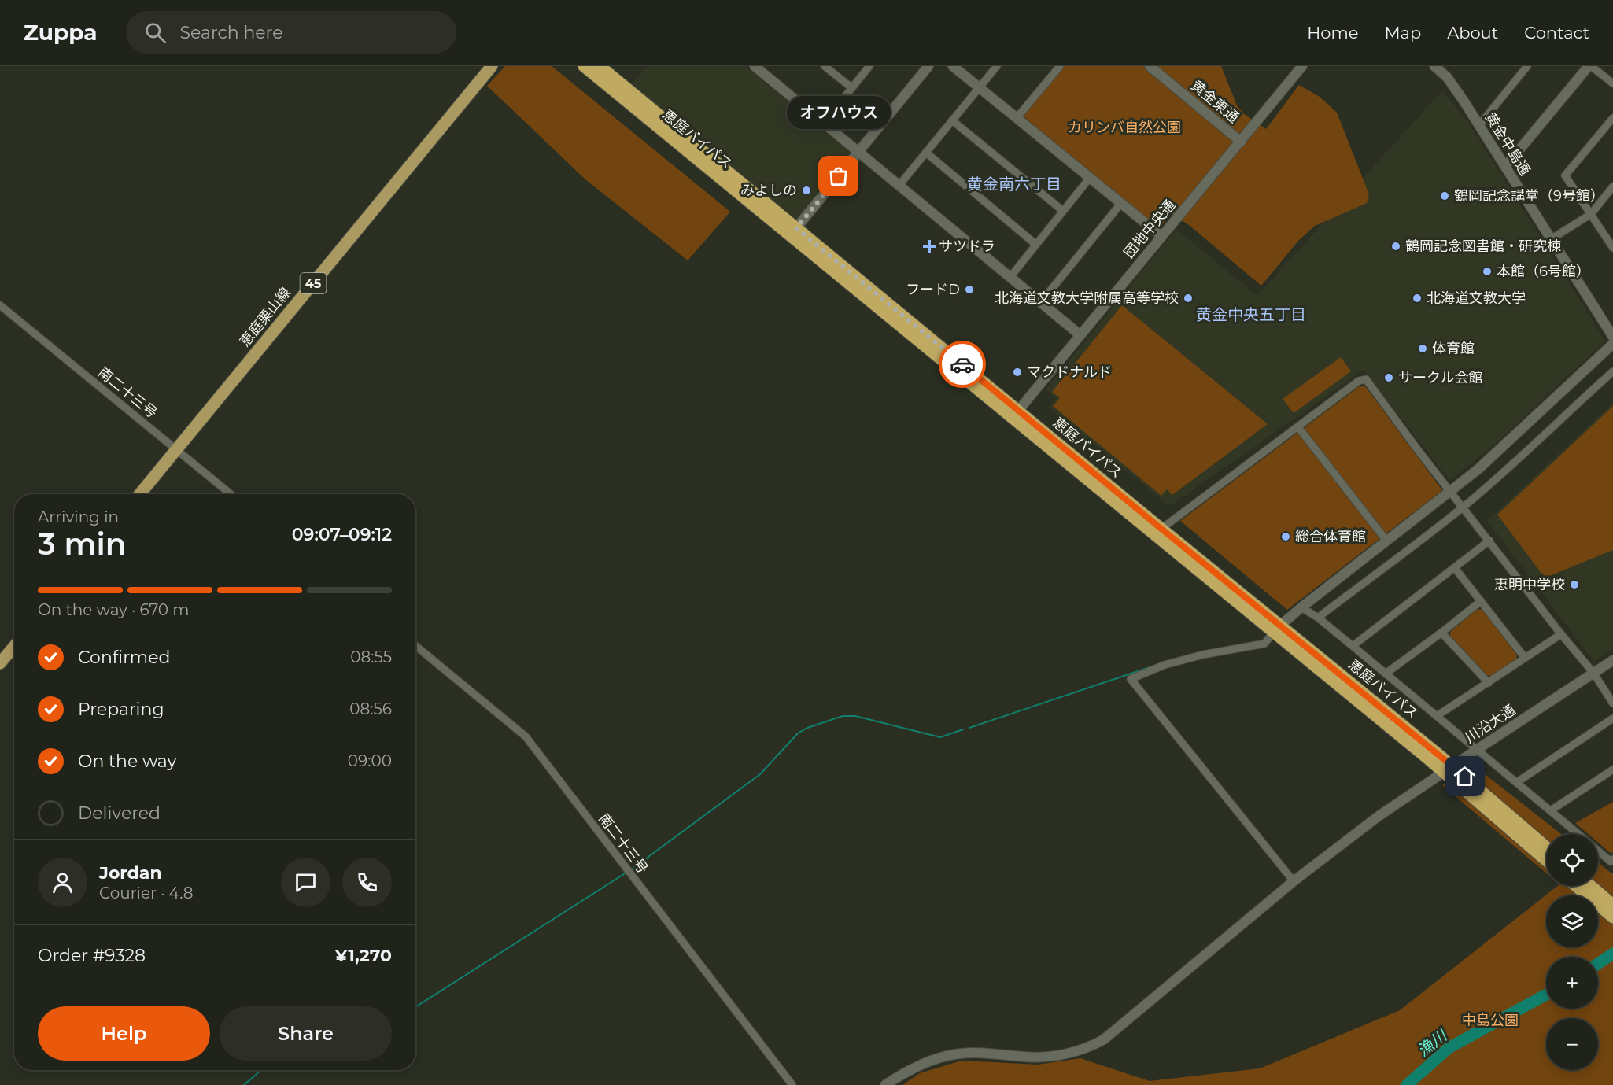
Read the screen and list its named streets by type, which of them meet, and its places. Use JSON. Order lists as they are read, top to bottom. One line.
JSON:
{"streets":{"highway":["恵庭バイパス"],"main road":["45","恵庭栗山線"],"street":["黄金東通","黄金中島通","団地中央通","南二十三号","川沿大通"]},"crossings":[["黄金東通","団地中央通"],["恵庭バイパス","団地中央通"],["恵庭バイパス","川沿大通"],["恵庭栗山線","南二十三号"]],"districts":["黄金南六丁目","黄金中央五丁目"],"water":["漁川"],"parks":["カリンバ自然公園","中島公園"],"places":{"other":["オフハウス","みよしの","鶴岡記念講堂（9号館）","鶴岡記念図書館・研究棟","本館（6号館）","フードD","北海道文教大学附属高等学校","北海道文教大学","体育館","マクドナルド","サークル会館","総合体育館","恵明中学校"],"health":["サツドラ"]},"page":{"header":"Zuppa","search":"Search here","nav":["Home","Map","About","Contact"],"bubble":"オフハウス","heading":["3 min","Arriving in","09:07–09:12"],"panel":["Jordan","Courier · 4.8","Order #9328","¥1,270"],"bar":"On the way · 670 m","list":[["Confirmed","08:55"],["Preparing","08:56"],["On the way","09:00"],"Delivered"],"map_buttons":["+","−"],"buttons":["Help","Share"]}}
